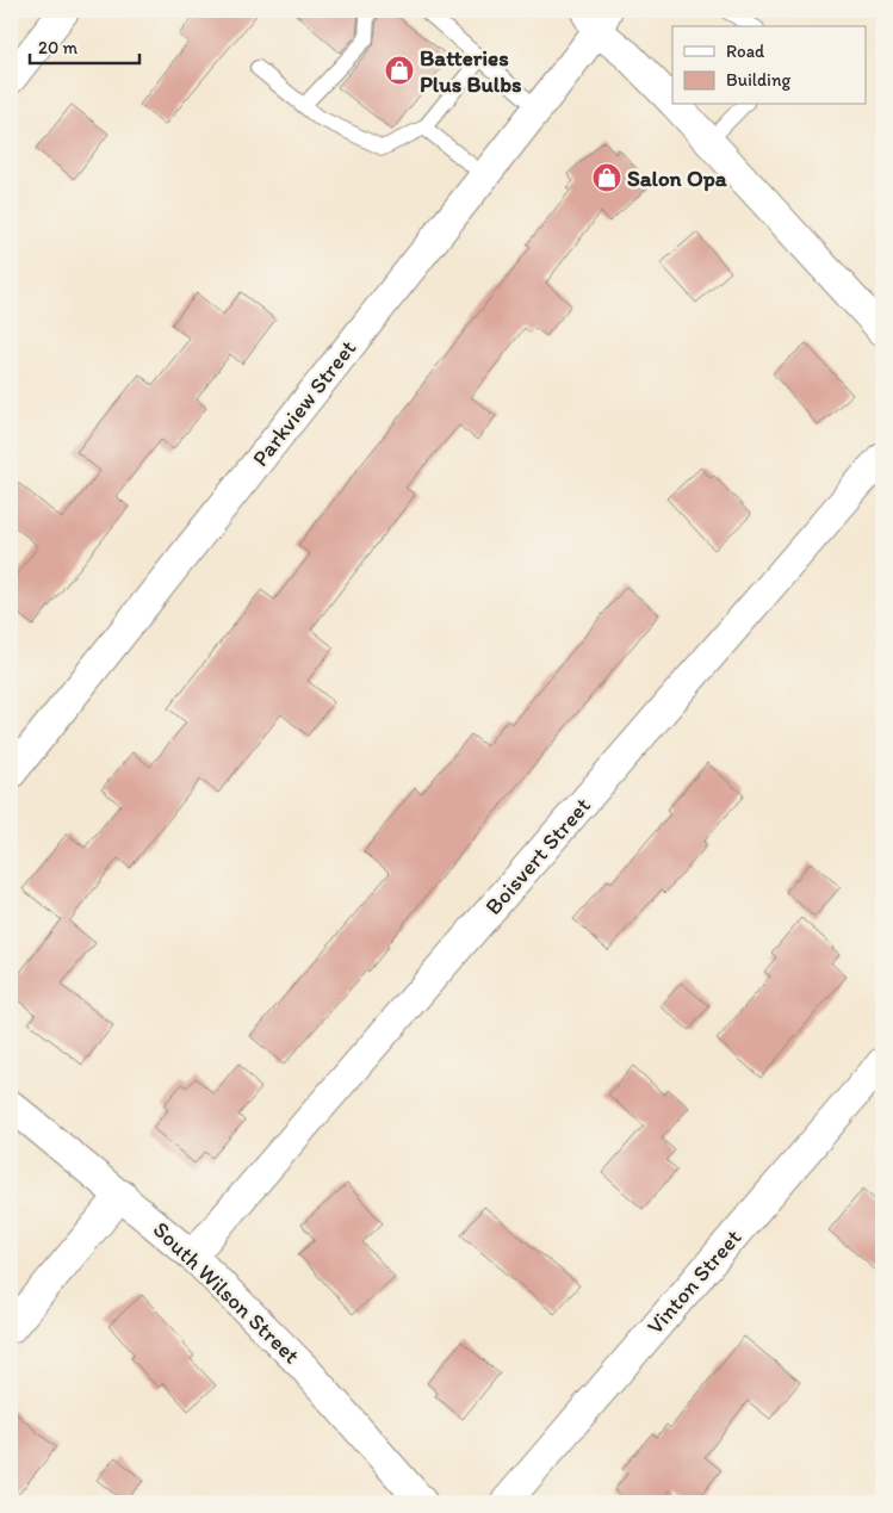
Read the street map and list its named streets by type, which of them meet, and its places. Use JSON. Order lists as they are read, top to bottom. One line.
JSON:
{"streets":{"street":["Parkview Street","Boisvert Street","Vinton Street","South Wilson Street"]},"crossings":[["Boisvert Street","South Wilson Street"]],"places":{"shop":["Batteries Plus Bulbs","Salon Opa"]},"legend":["Road","Building"],"scale_bar":"20 m"}
